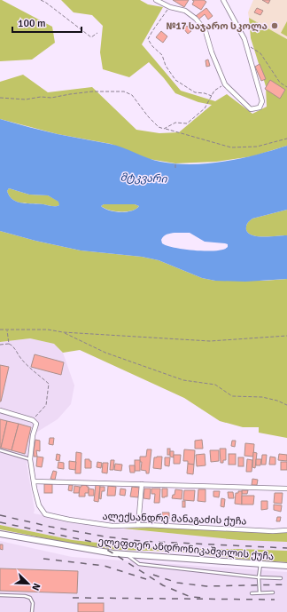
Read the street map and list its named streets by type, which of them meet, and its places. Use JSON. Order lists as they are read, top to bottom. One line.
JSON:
{"streets":{"main road":["ელეფთერ ანდრონიკაშვილის ქუჩა"],"street":["ალექსანდრე მანაგაძის ქუჩა"]},"water":["მტკვარი"],"places":["№17 საჯარო სკოლა"],"scale_bar":"100 m","north":"bottom right"}
